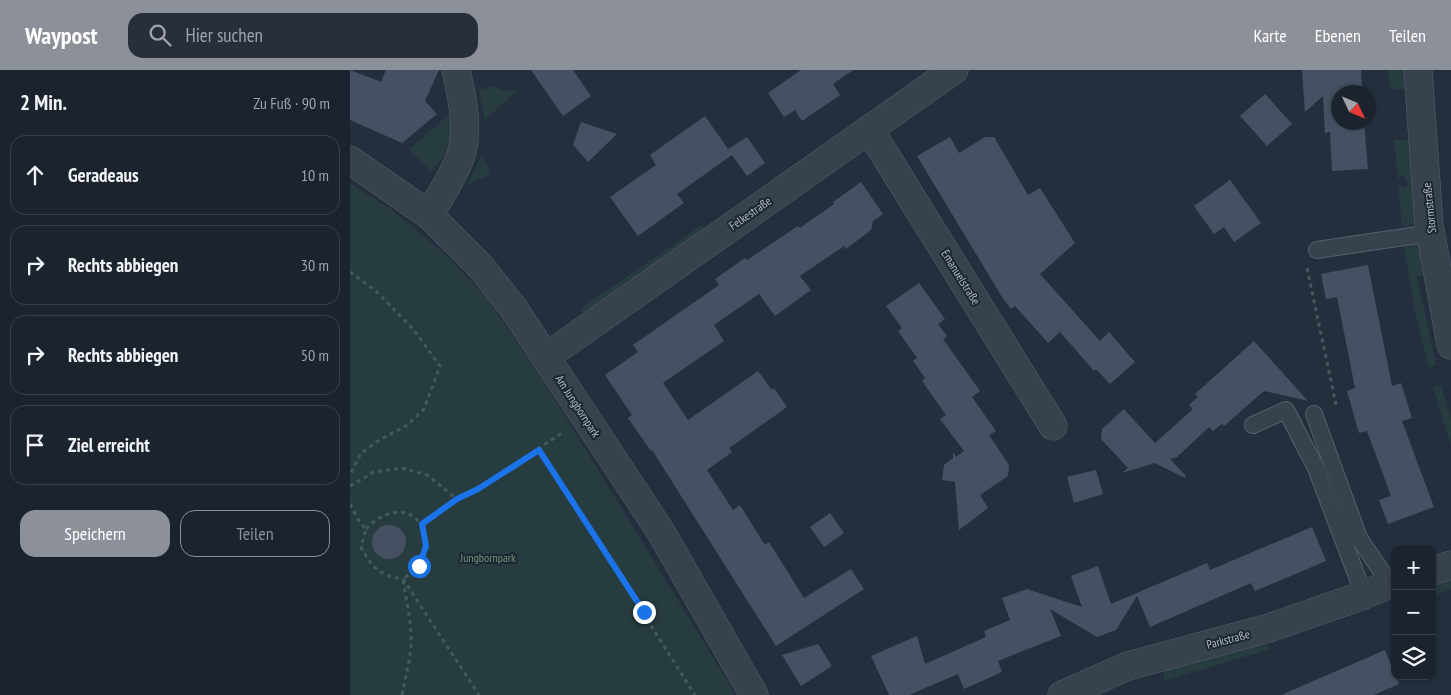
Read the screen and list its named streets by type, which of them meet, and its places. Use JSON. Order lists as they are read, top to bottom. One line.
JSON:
{"streets":{"street":["Stormstraße","Felkestraße","Emanuelstraße","Am Jungbornpark","Parkstraße"]},"crossings":[["Felkestraße","Emanuelstraße"],["Felkestraße","Am Jungbornpark"]],"parks":["Jungbornpark"],"north":"bottom right","page":{"header":"Waypost","search":"Hier suchen","nav":["Karte","Ebenen","Teilen"],"heading":["2 Min.","Zu Fuß · 90 m"],"list":[["Geradeaus","10 m"],["Rechts abbiegen","30 m"],["Rechts abbiegen","50 m"],"Ziel erreicht"],"buttons":["Speichern","Teilen"],"map_buttons":["+","−"]}}
